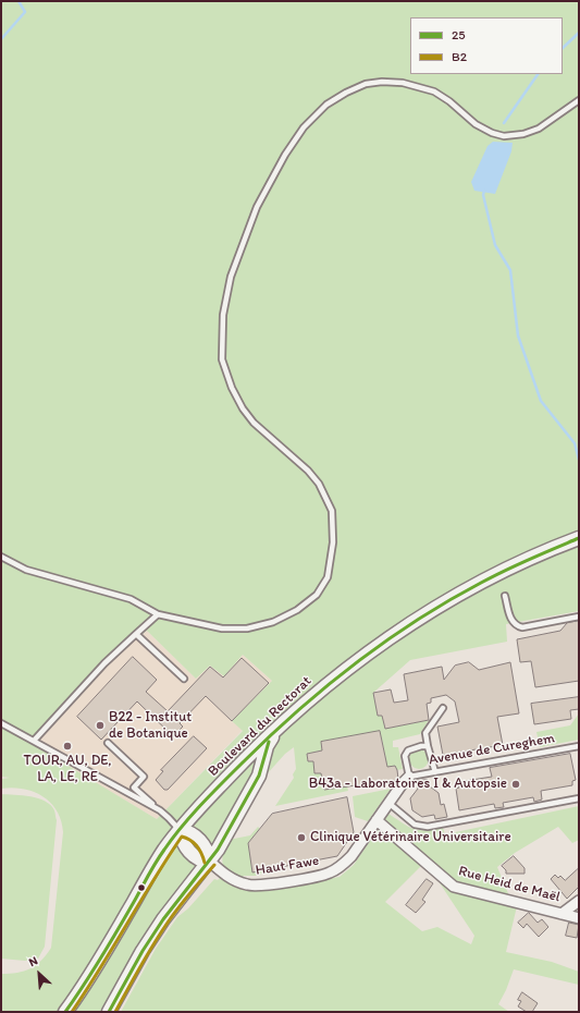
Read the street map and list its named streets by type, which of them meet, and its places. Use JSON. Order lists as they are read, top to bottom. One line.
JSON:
{"streets":{"main road":["Boulevard du Rectorat"],"street":["Haut Fawe","Rue Heid de Maël"],"lane":["Avenue de Cureghem"]},"crossings":[["Avenue de Cureghem","Haut Fawe"],["Haut Fawe","Rue Heid de Maël"]],"places":["B22 - Institut de Botanique","TOUR, AU, DE, LA, LE, RE","B43a - Laboratoires I & Autopsie","Clinique Vétérinaire Universitaire"],"lines":["transit line 25","transit line B2"],"legend":["25","B2"],"north":"top left"}
